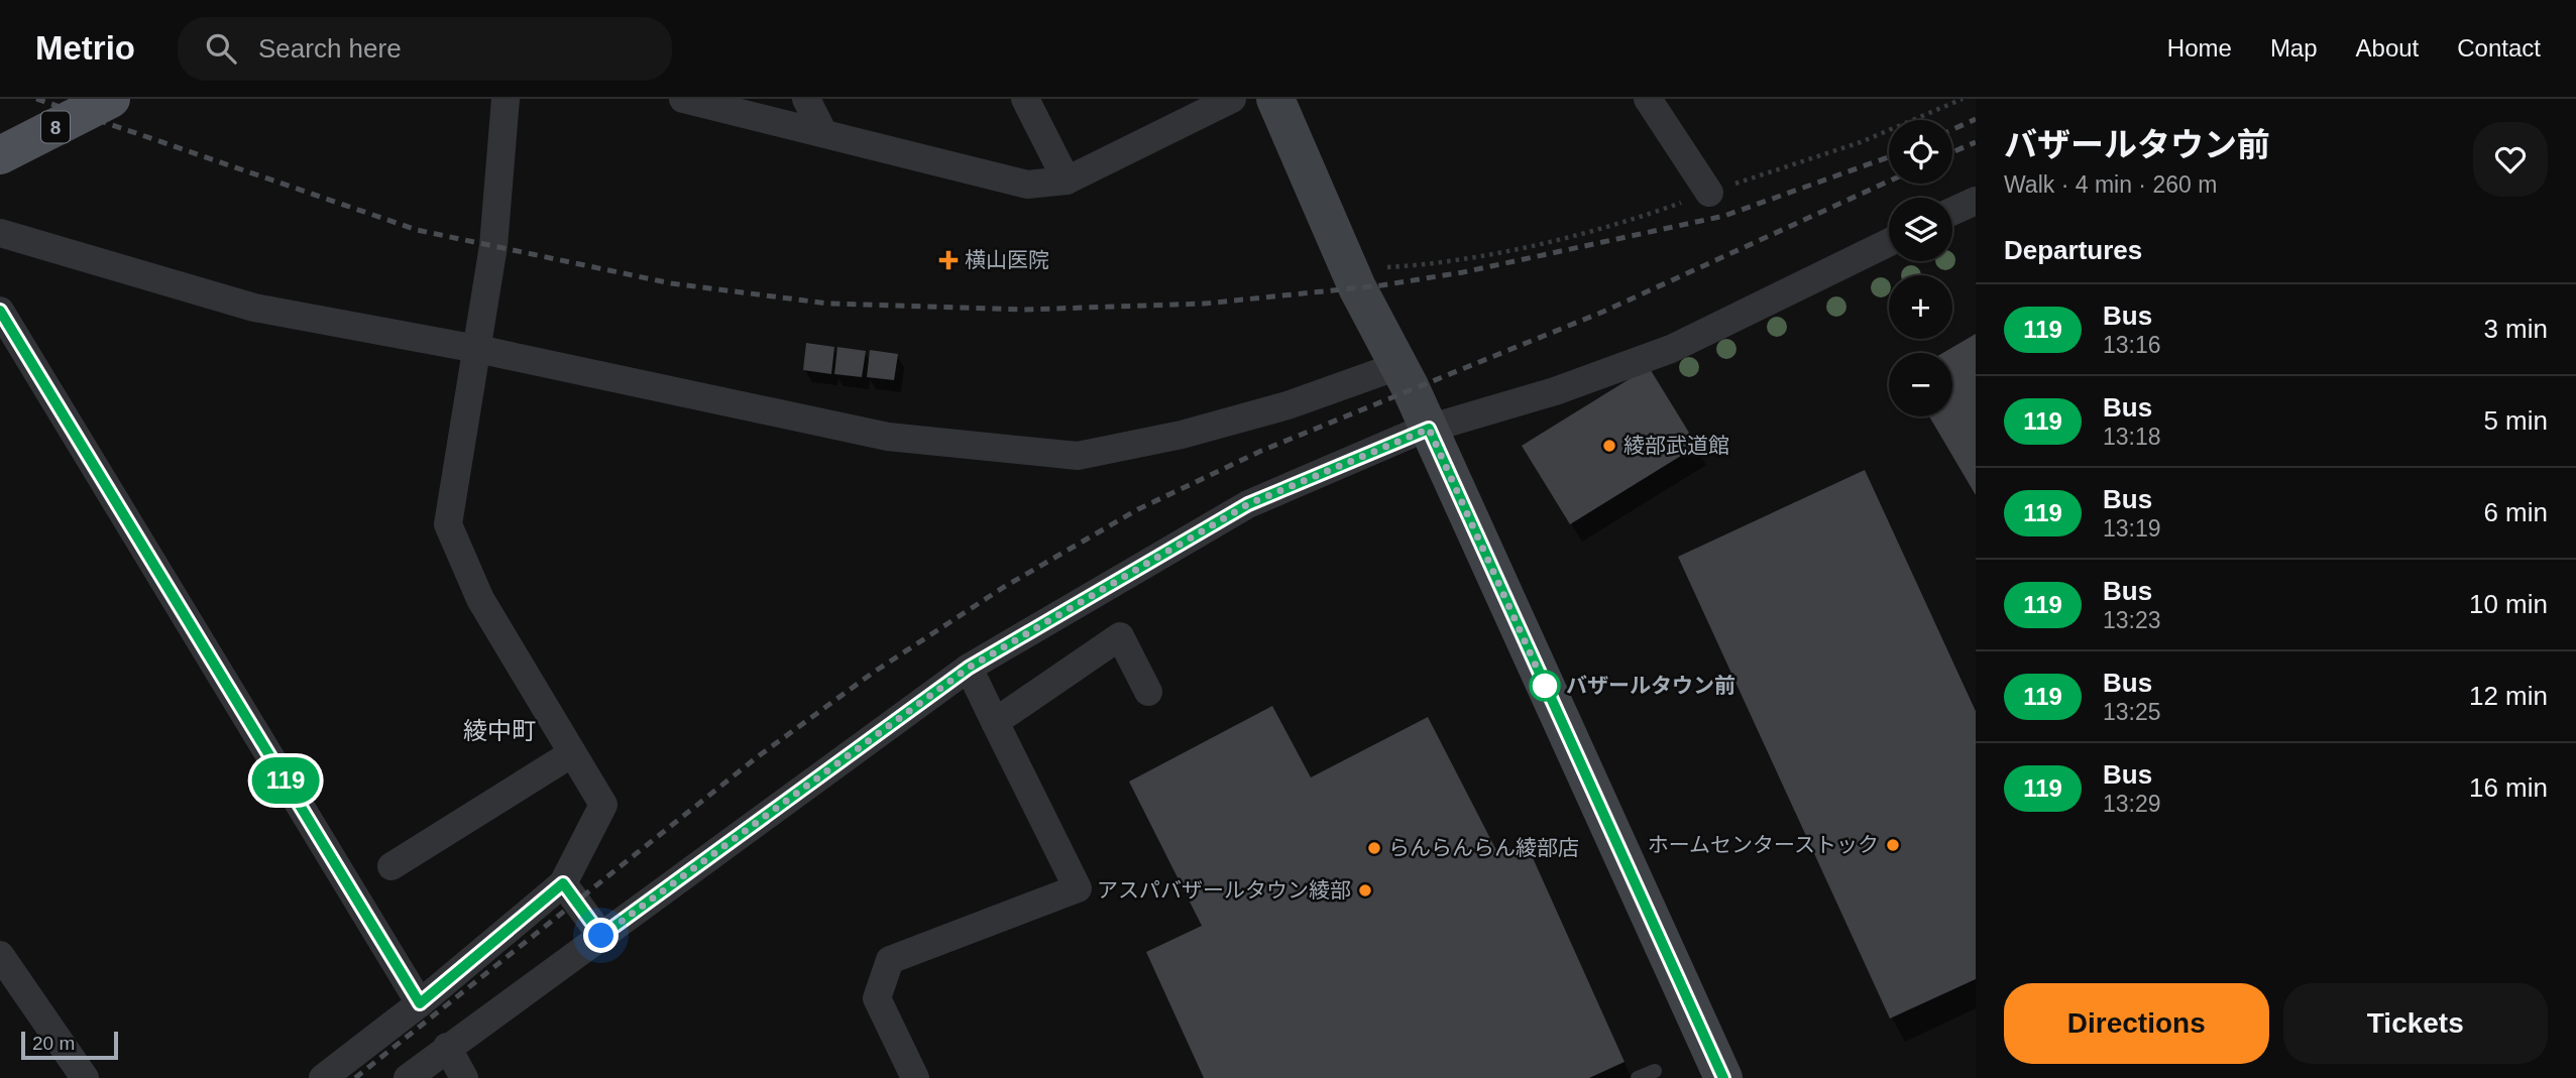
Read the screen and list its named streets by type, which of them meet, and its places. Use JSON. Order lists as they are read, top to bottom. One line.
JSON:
{"streets":{"main road":["8"]},"districts":["綾中町"],"places":{"health":["横山医院"],"other":["綾部武道館","バザールタウン前","ホームセンターストック","らんらんらん綾部店","アスパバザールタウン綾部"]},"lines":["bus line 119"],"scale_bar":"20 m","page":{"header":"Metrio","search":"Search here","nav":["Home","Map","About","Contact"],"on_map":"119","heading":[["バザールタウン前","Walk · 4 min · 260 m"],"Departures"],"map_buttons":["+","−"],"list":[{"mark":"119","name":"Bus","note":"13:16","value":"3 min"},{"mark":"119","name":"Bus","note":"13:18","value":"5 min"},{"mark":"119","name":"Bus","note":"13:19","value":"6 min"},{"mark":"119","name":"Bus","note":"13:23","value":"10 min"},{"mark":"119","name":"Bus","note":"13:25","value":"12 min"},{"mark":"119","name":"Bus","note":"13:29","value":"16 min"}],"buttons":["Directions","Tickets"],"scale":"20 m"}}
